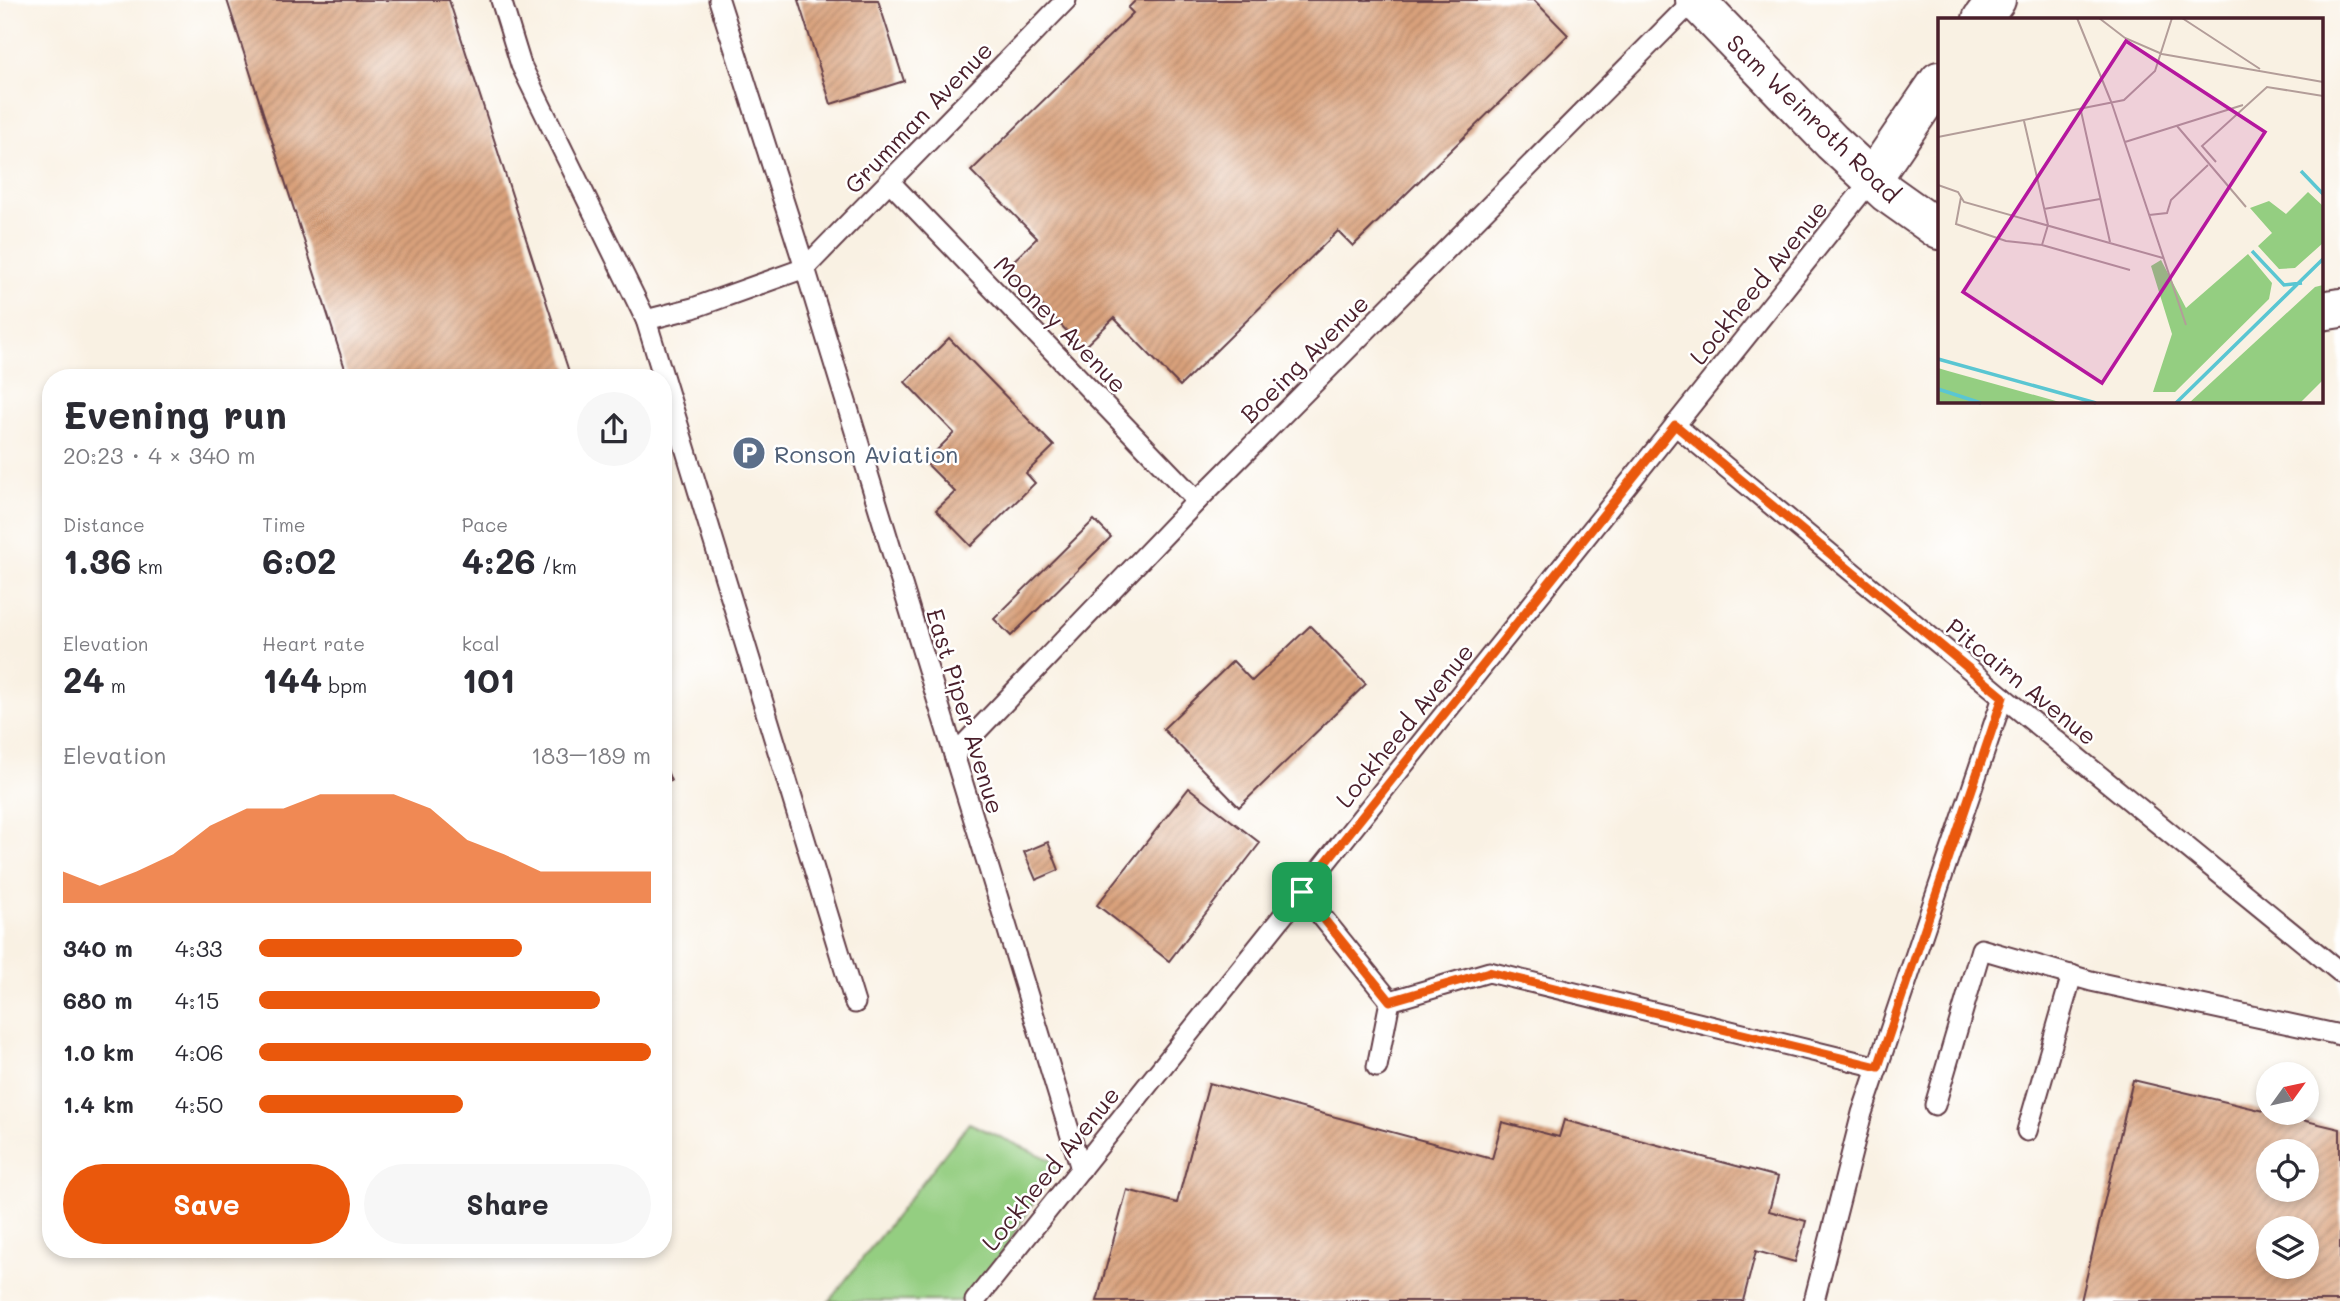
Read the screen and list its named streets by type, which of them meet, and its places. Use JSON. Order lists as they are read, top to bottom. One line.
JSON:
{"streets":{"street":["Sam Weinroth Road"],"lane":["Grumman Avenue","Lockheed Avenue","Mooney Avenue","Boeing Avenue","Pitcairn Avenue","East Piper Avenue"]},"crossings":[["Grumman Avenue","Mooney Avenue"],["Grumman Avenue","East Piper Avenue"],["Sam Weinroth Road","Lockheed Avenue"],["Sam Weinroth Road","Boeing Avenue"],["Lockheed Avenue","Pitcairn Avenue"],["Lockheed Avenue","East Piper Avenue"],["Mooney Avenue","Boeing Avenue"],["Boeing Avenue","East Piper Avenue"]],"places":{"parking":["Ronson Aviation"]},"north":"top right","page":{"heading":["Evening run","20:23 · 4 × 340 m"],"stats":[["Distance","1.36 km"],["Time","6:02"],["Pace","4:26 /km"],["Elevation","24 m"],["Heart rate","144 bpm"],["kcal","101"]],"chart":["Elevation","183–189 m"],"list":[{"name":"340 m","note":"4:33"},{"name":"680 m","note":"4:15"},{"name":"1.0 km","note":"4:06"},{"name":"1.4 km","note":"4:50"}],"buttons":["Save","Share"]}}
